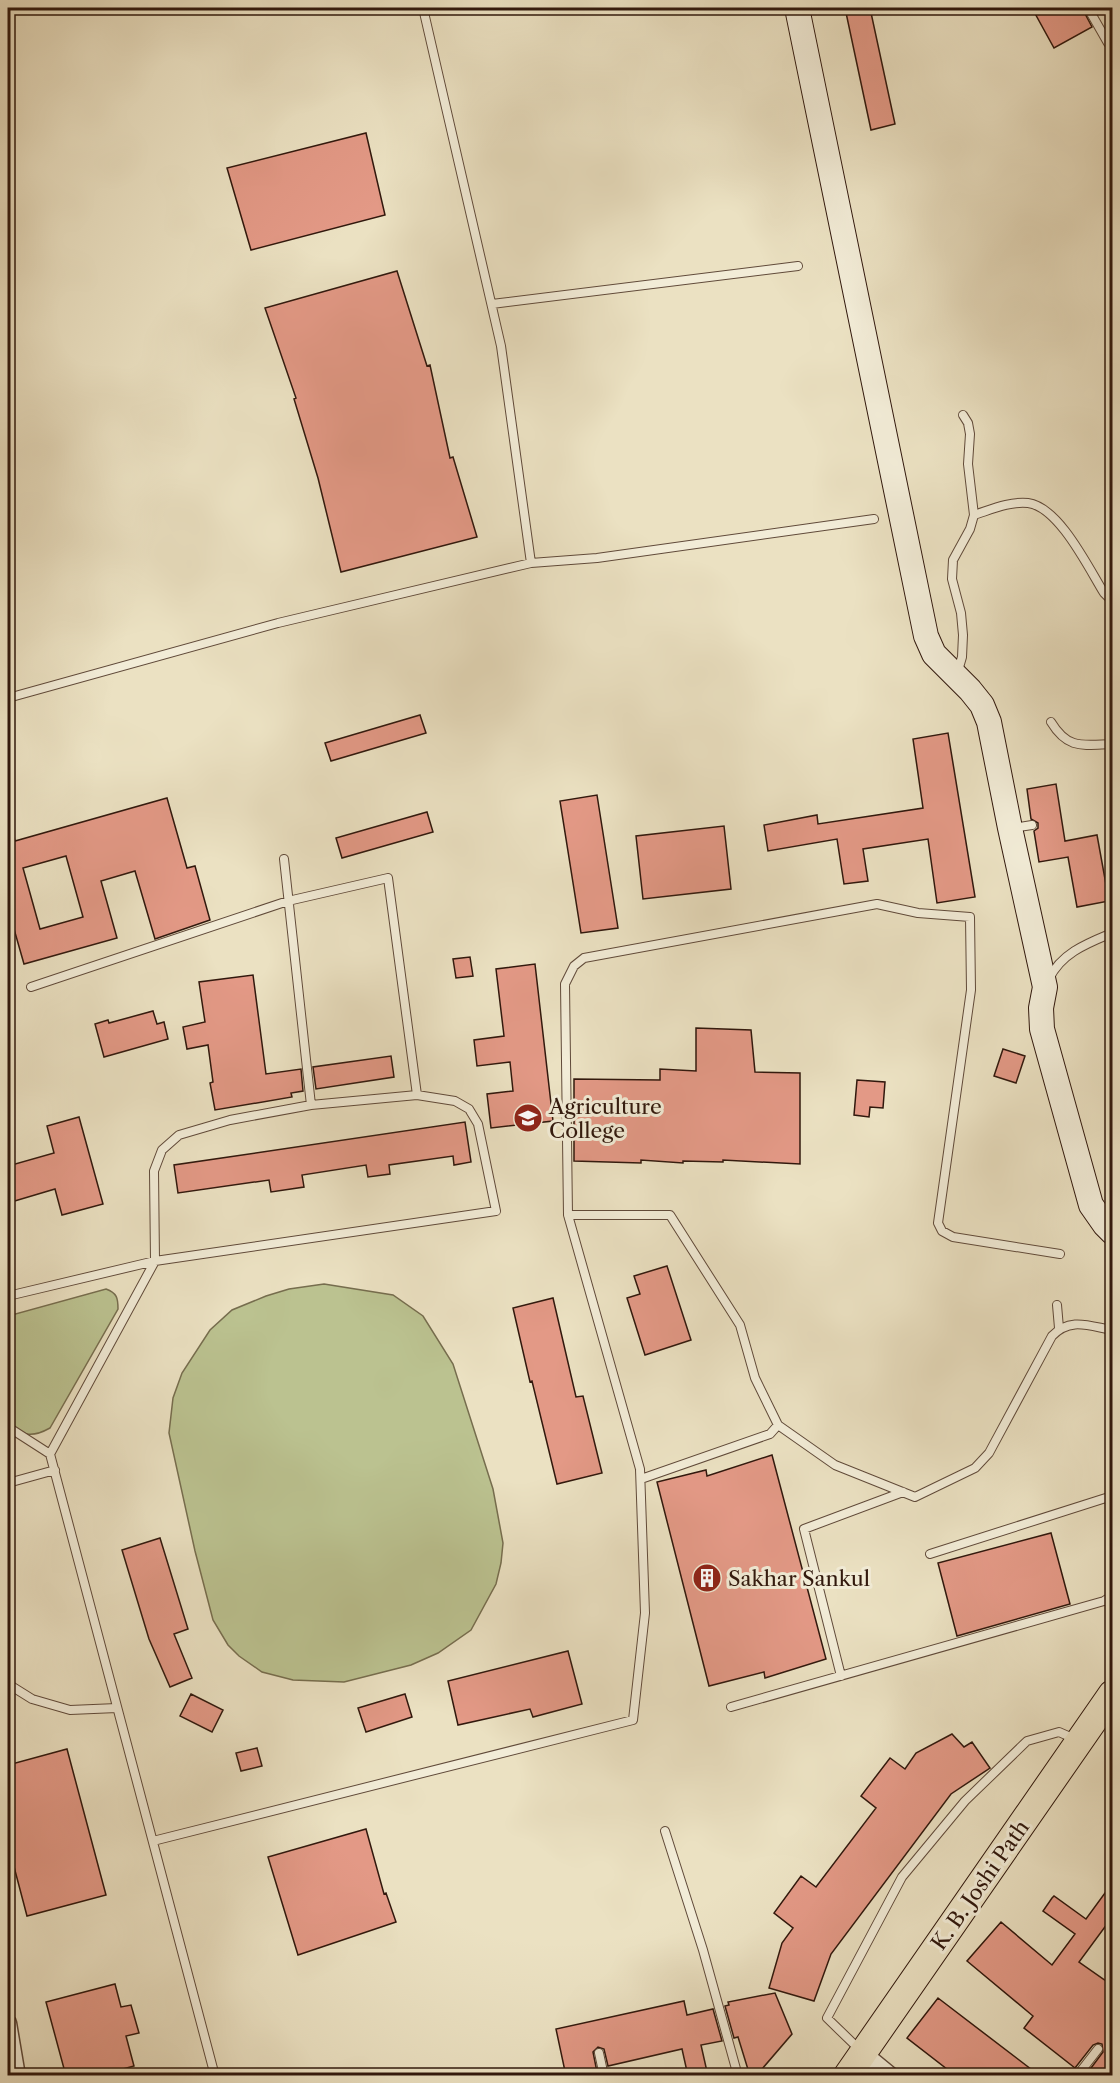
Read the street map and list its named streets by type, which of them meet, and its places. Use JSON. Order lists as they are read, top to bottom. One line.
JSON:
{"streets":{"main road":["K. B. Joshi Path"]},"places":{"school or university":["Agriculture College"],"building":["Sakhar Sankul"]}}
